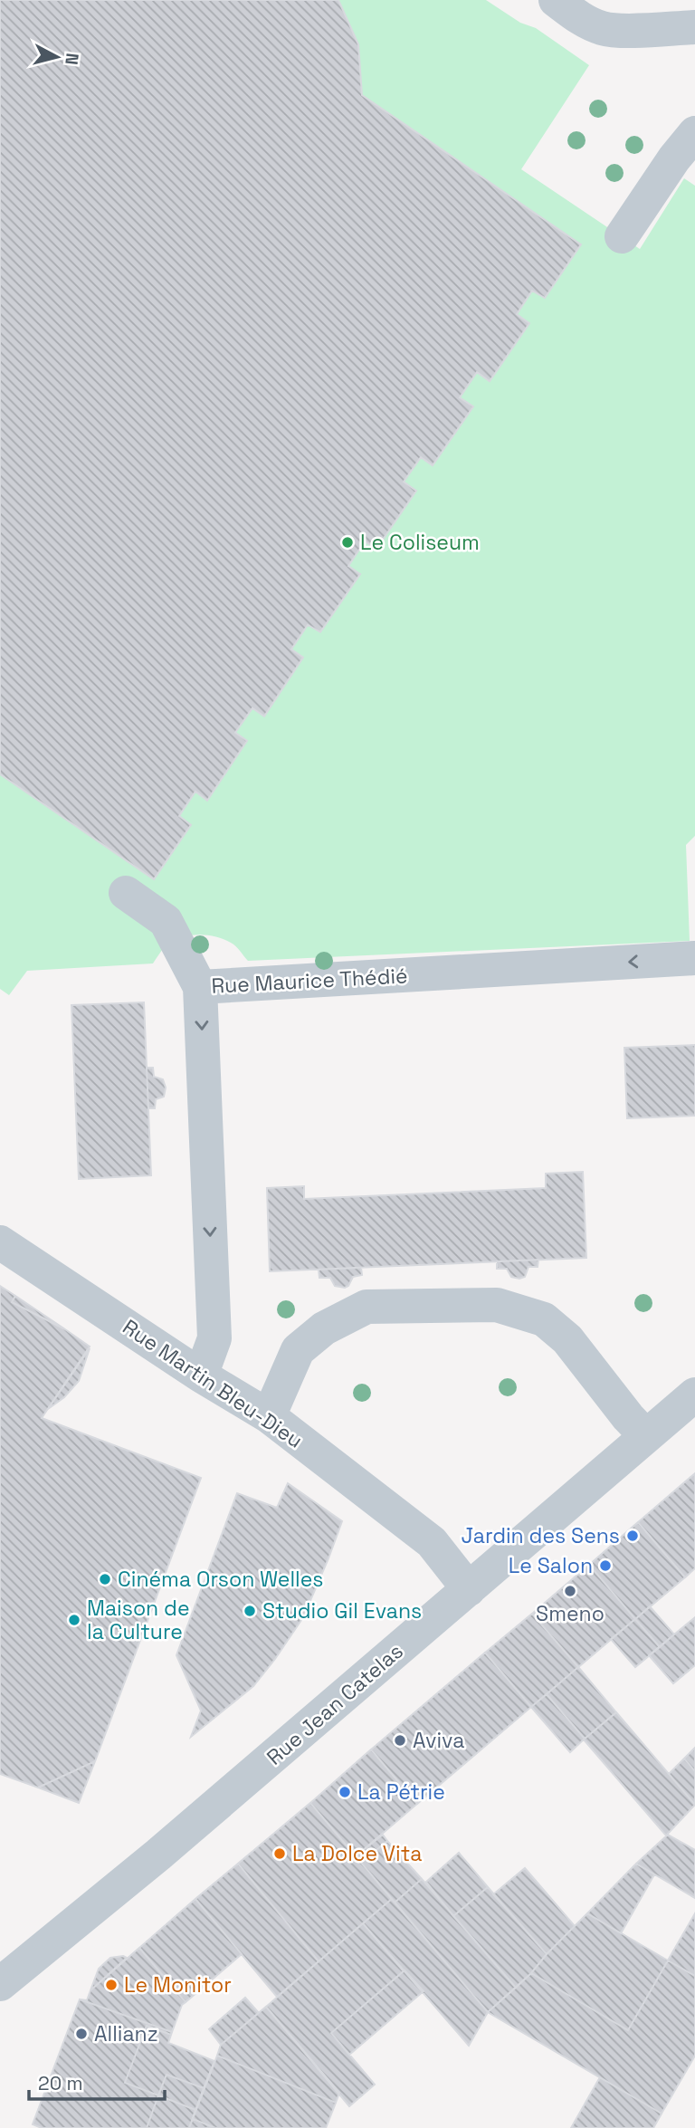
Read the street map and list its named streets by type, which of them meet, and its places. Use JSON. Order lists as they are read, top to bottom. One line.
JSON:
{"streets":{"street":["Rue Maurice Thédié","Rue Martin Bleu-Dieu","Rue Jean Catelas"]},"crossings":[["Rue Maurice Thédié","Rue Martin Bleu-Dieu"],["Rue Martin Bleu-Dieu","Rue Jean Catelas"]],"places":["Le Coliseum","Jardin des Sens","Le Salon","Cinéma Orson Welles","Smeno","Studio Gil Evans","Maison de la Culture","Aviva","La Pétrie","La Dolce Vita","Le Monitor","Allianz"],"scale_bar":"20 m","north":"right"}
